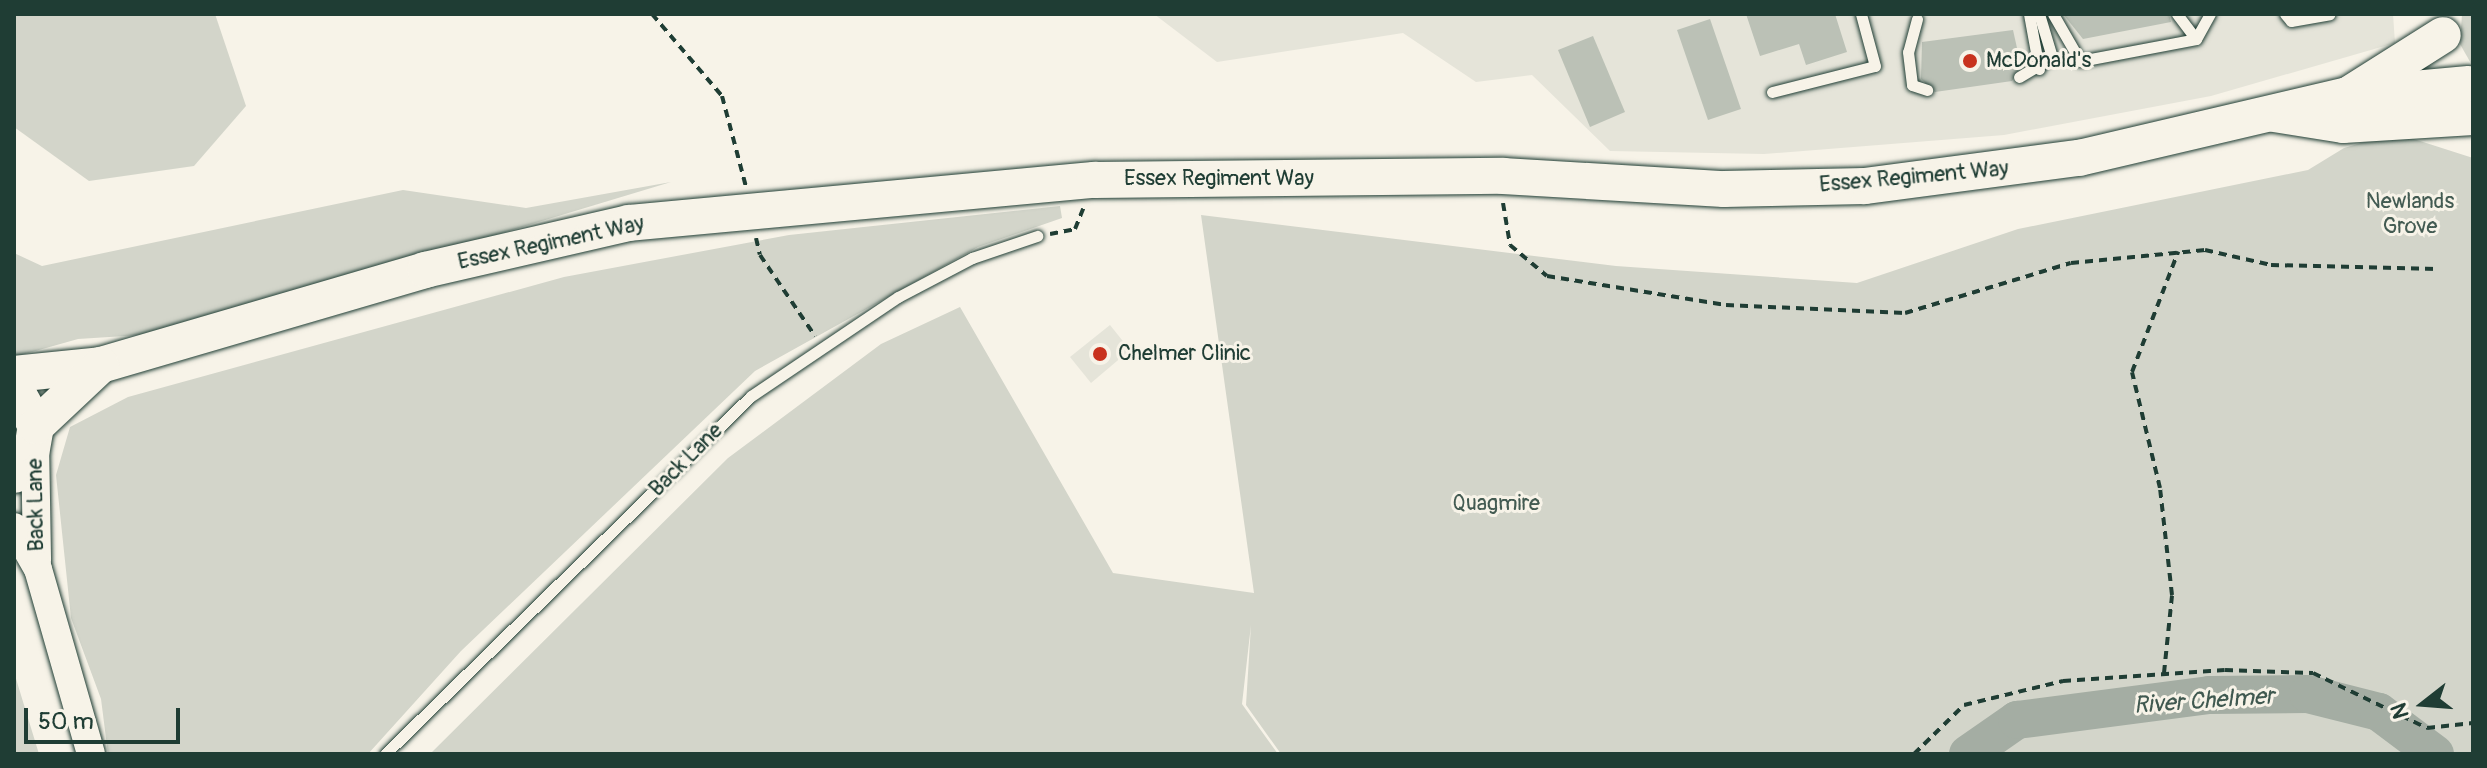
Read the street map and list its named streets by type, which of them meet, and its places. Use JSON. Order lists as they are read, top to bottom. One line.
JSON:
{"streets":{"highway":["Essex Regiment Way"],"street":["Back Lane"]},"crossings":[["Essex Regiment Way","Back Lane"]],"water":["River Chelmer"],"parks":["Newlands Grove","Quagmire"],"places":["McDonald's","Chelmer Clinic"],"scale_bar":"50 m","north":"left"}
